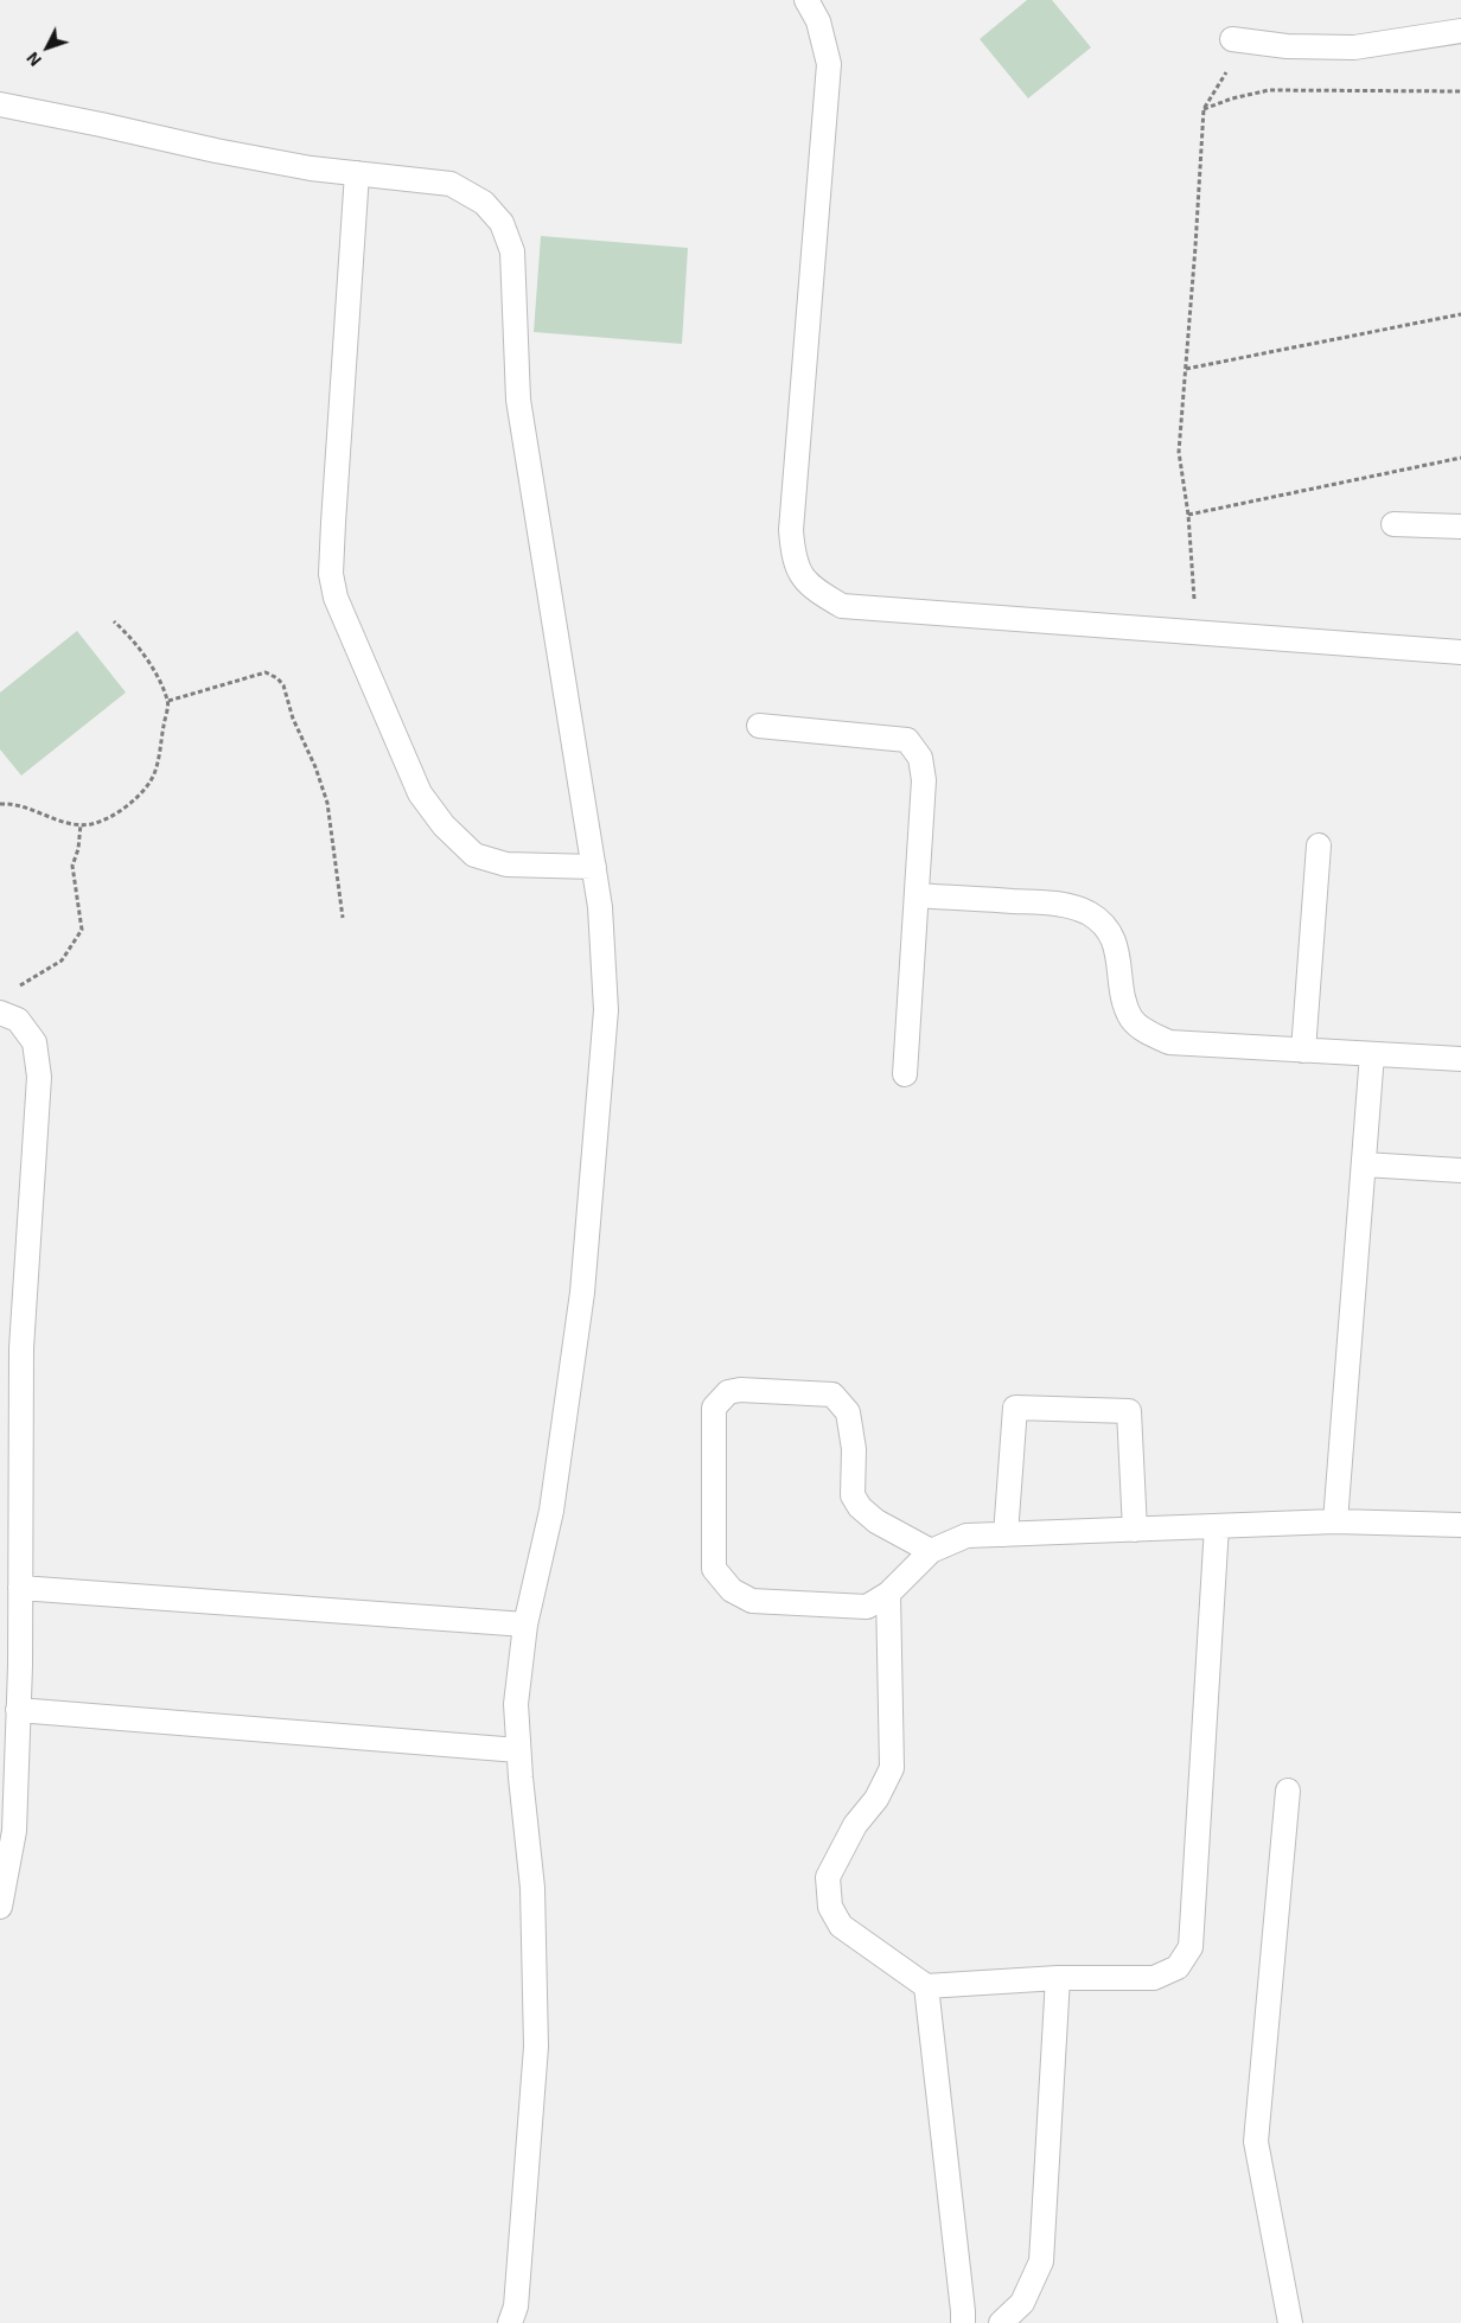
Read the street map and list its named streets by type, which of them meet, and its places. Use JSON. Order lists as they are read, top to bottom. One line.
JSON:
{"north":"bottom left"}
